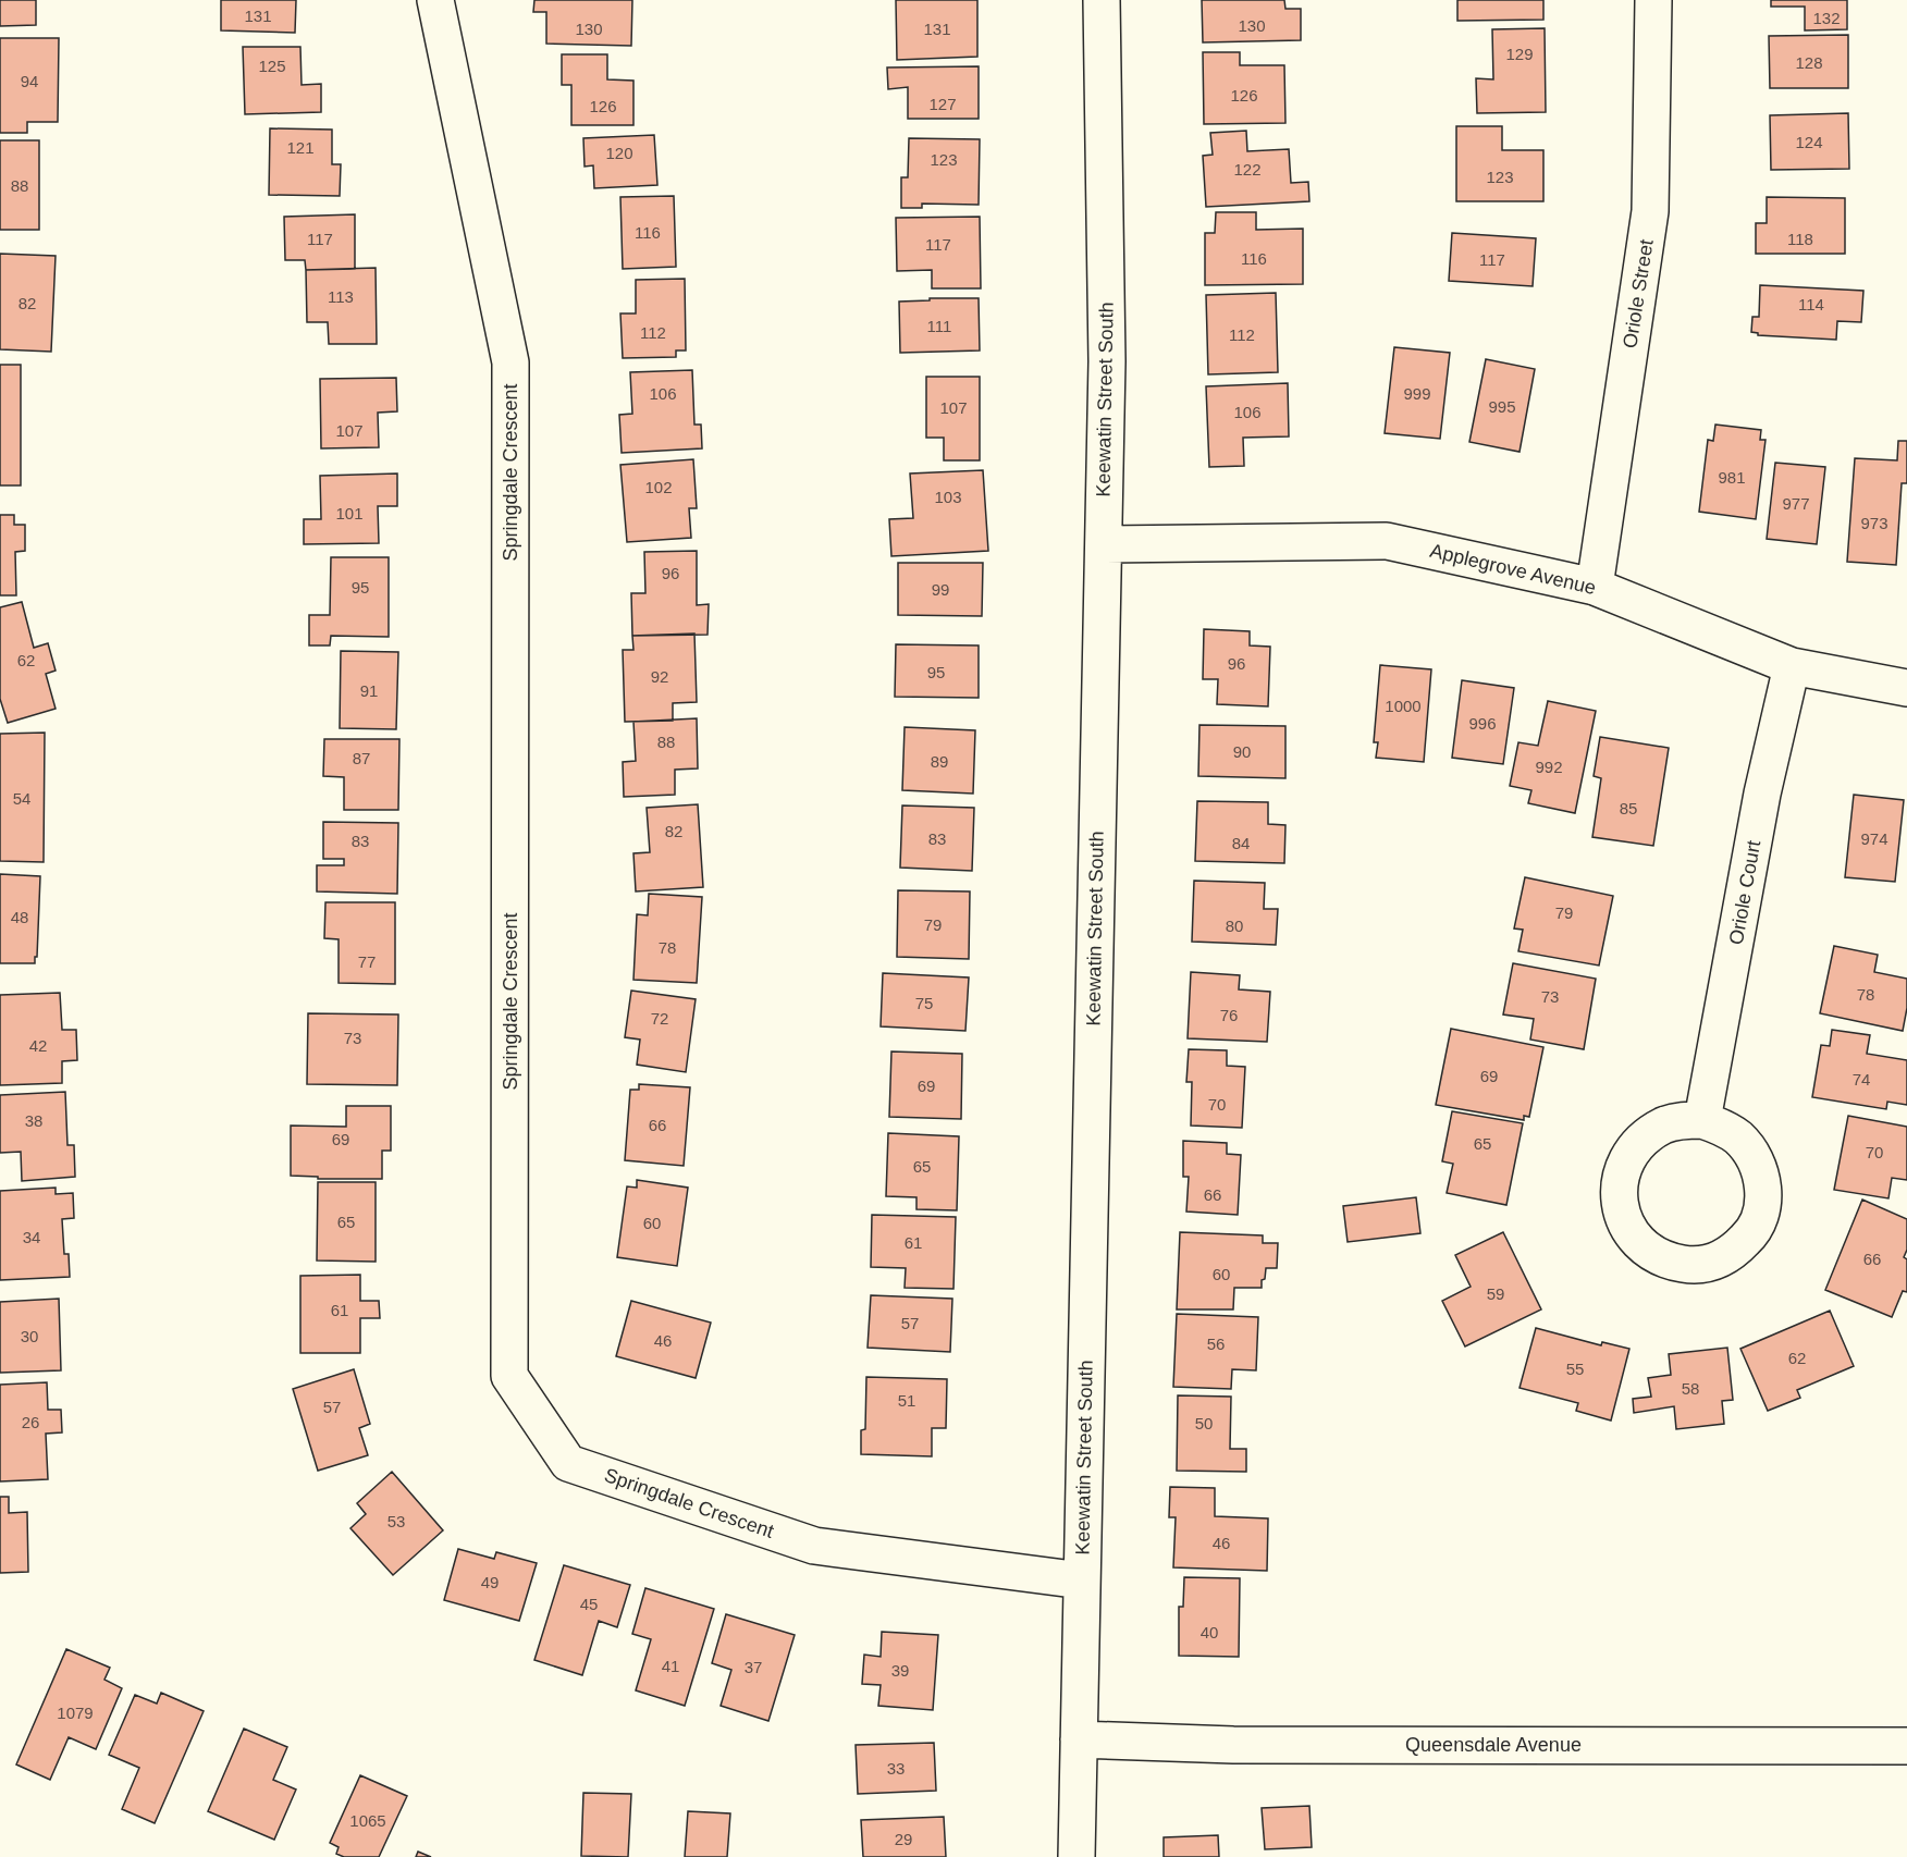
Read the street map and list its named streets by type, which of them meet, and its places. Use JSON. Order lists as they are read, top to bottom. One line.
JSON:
{"streets":{"street":["Oriole Street","Keewatin Street South","Springdale Crescent","Applegrove Avenue","Oriole Court","Queensdale Avenue"]},"crossings":[["Oriole Street","Applegrove Avenue"],["Keewatin Street South","Springdale Crescent"],["Keewatin Street South","Applegrove Avenue"],["Keewatin Street South","Queensdale Avenue"],["Applegrove Avenue","Oriole Court"]],"house_numbers":["131","132","130","130","131","129","128","125","94","126","127","126","124","121","120","123","122","123","88","116","117","118","117","116","117","113","82","114","111","112","112","106","999","995","107","106","107","981","102","103","977","101","973","96","95","99","62","96","95","92","91","1000","996","88","90","87","89","992","54","85","82","83","974","83","84","79","48","79","80","78","77","78","73","75","76","72","73","42","69","74","69","70","38","66","69","65","70","65","66","65","60","34","61","66","60","59","61","57","30","46","56","62","55","58","51","57","26","50","53","46","49","45","40","41","37","39","1079","33","1065","29"]}
